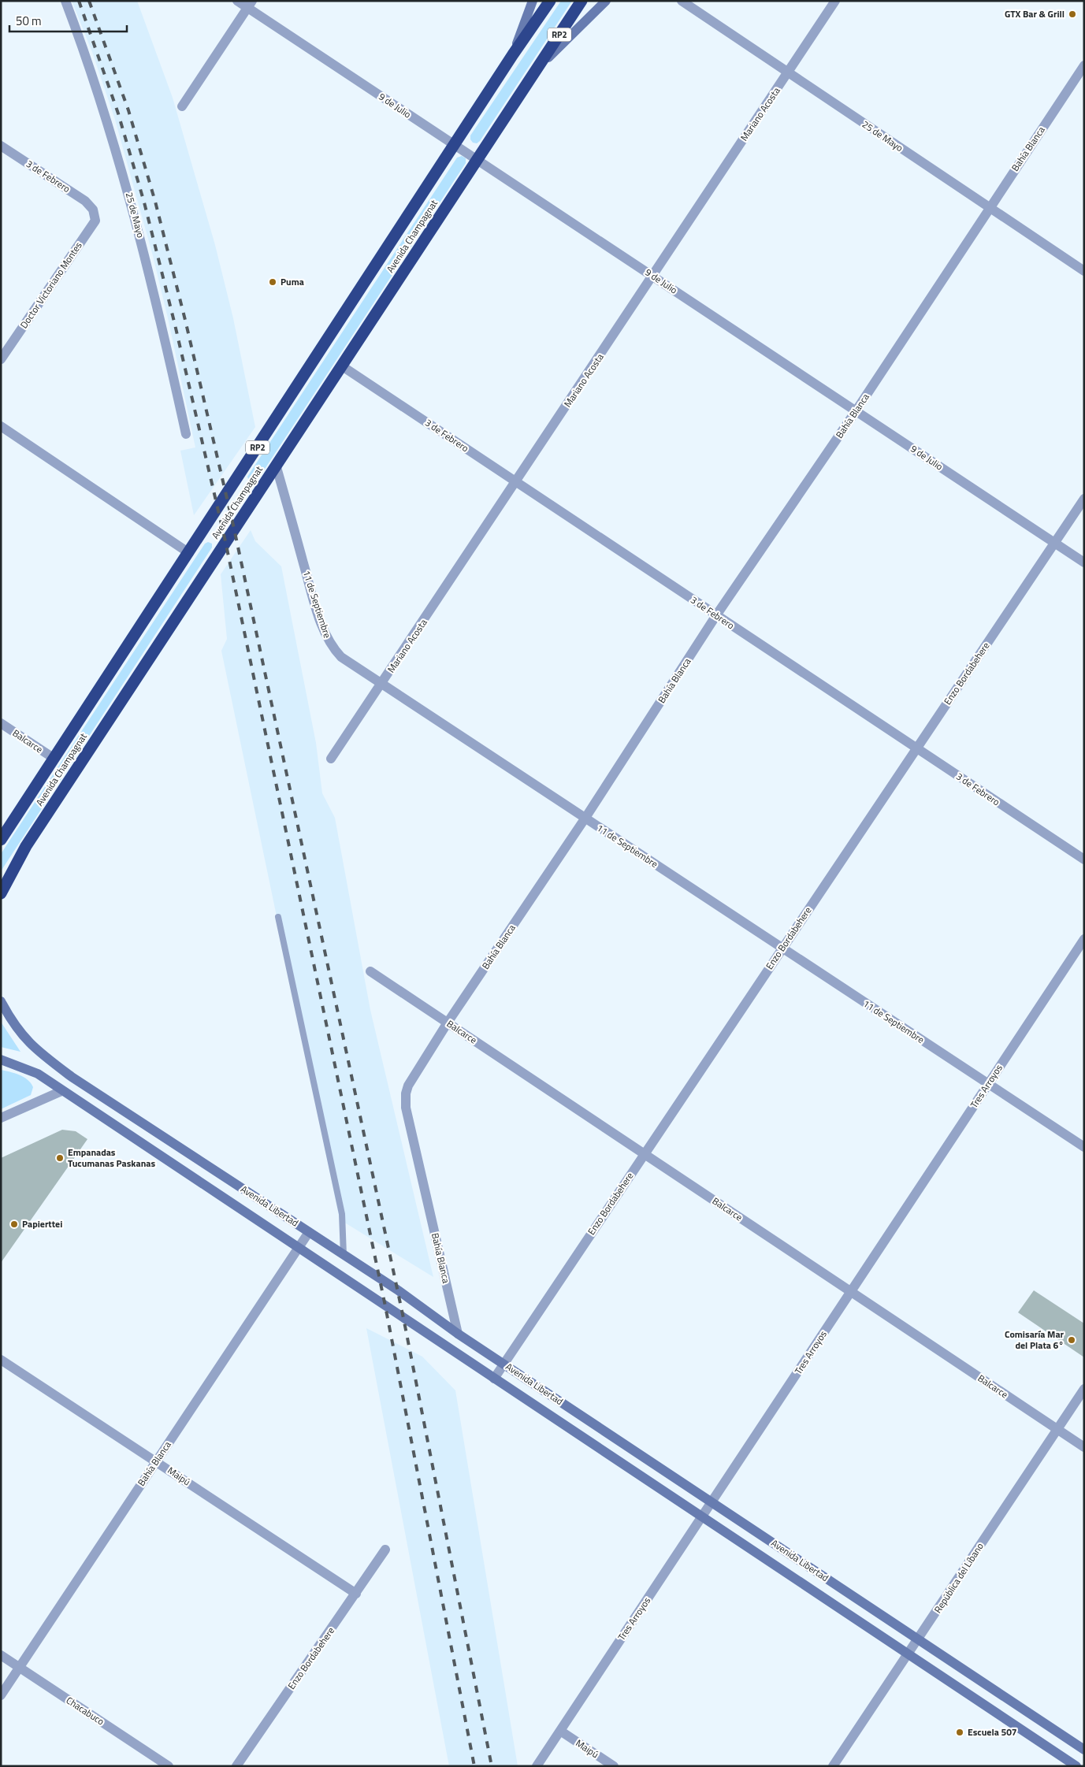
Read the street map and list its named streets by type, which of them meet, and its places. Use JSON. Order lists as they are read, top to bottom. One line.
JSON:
{"streets":{"highway":["RP2","Avenida Champagnat"],"main road":["Avenida Libertad"],"street":["9 de Julio","Mariano Acosta","25 de Mayo","Bahía Blanca","3 de Febrero","Doctor Victoriano Montes","11 de Septiembre","Enzo Bordabehere","Balcarce","Tres Arroyos","Maipú","República del Líbano","Chacabuco"]},"crossings":[["9 de Julio","Mariano Acosta"],["9 de Julio","Bahía Blanca"],["9 de Julio","Avenida Champagnat"],["9 de Julio","Enzo Bordabehere"],["Mariano Acosta","25 de Mayo"],["Mariano Acosta","3 de Febrero"],["Mariano Acosta","11 de Septiembre"],["25 de Mayo","Bahía Blanca"],["Bahía Blanca","3 de Febrero"],["Bahía Blanca","11 de Septiembre"],["Bahía Blanca","Balcarce"],["Bahía Blanca","Avenida Libertad"],["Bahía Blanca","Maipú"],["Bahía Blanca","Chacabuco"],["3 de Febrero","Avenida Champagnat"],["3 de Febrero","Doctor Victoriano Montes"],["3 de Febrero","Enzo Bordabehere"],["Avenida Champagnat","11 de Septiembre"],["Avenida Champagnat","Balcarce"],["11 de Septiembre","Enzo Bordabehere"],["11 de Septiembre","Tres Arroyos"],["Enzo Bordabehere","Balcarce"],["Enzo Bordabehere","Avenida Libertad"],["Enzo Bordabehere","Maipú"],["Balcarce","Tres Arroyos"],["Balcarce","República del Líbano"],["Tres Arroyos","Avenida Libertad"],["Tres Arroyos","Maipú"],["Avenida Libertad","República del Líbano"]],"places":["GTX Bar & Grill","Puma","Empanadas Tucumanas Paskanas","Papierttei","Comisaría Mar del Plata 6°","Escuela 507"],"scale_bar":"50 m"}
